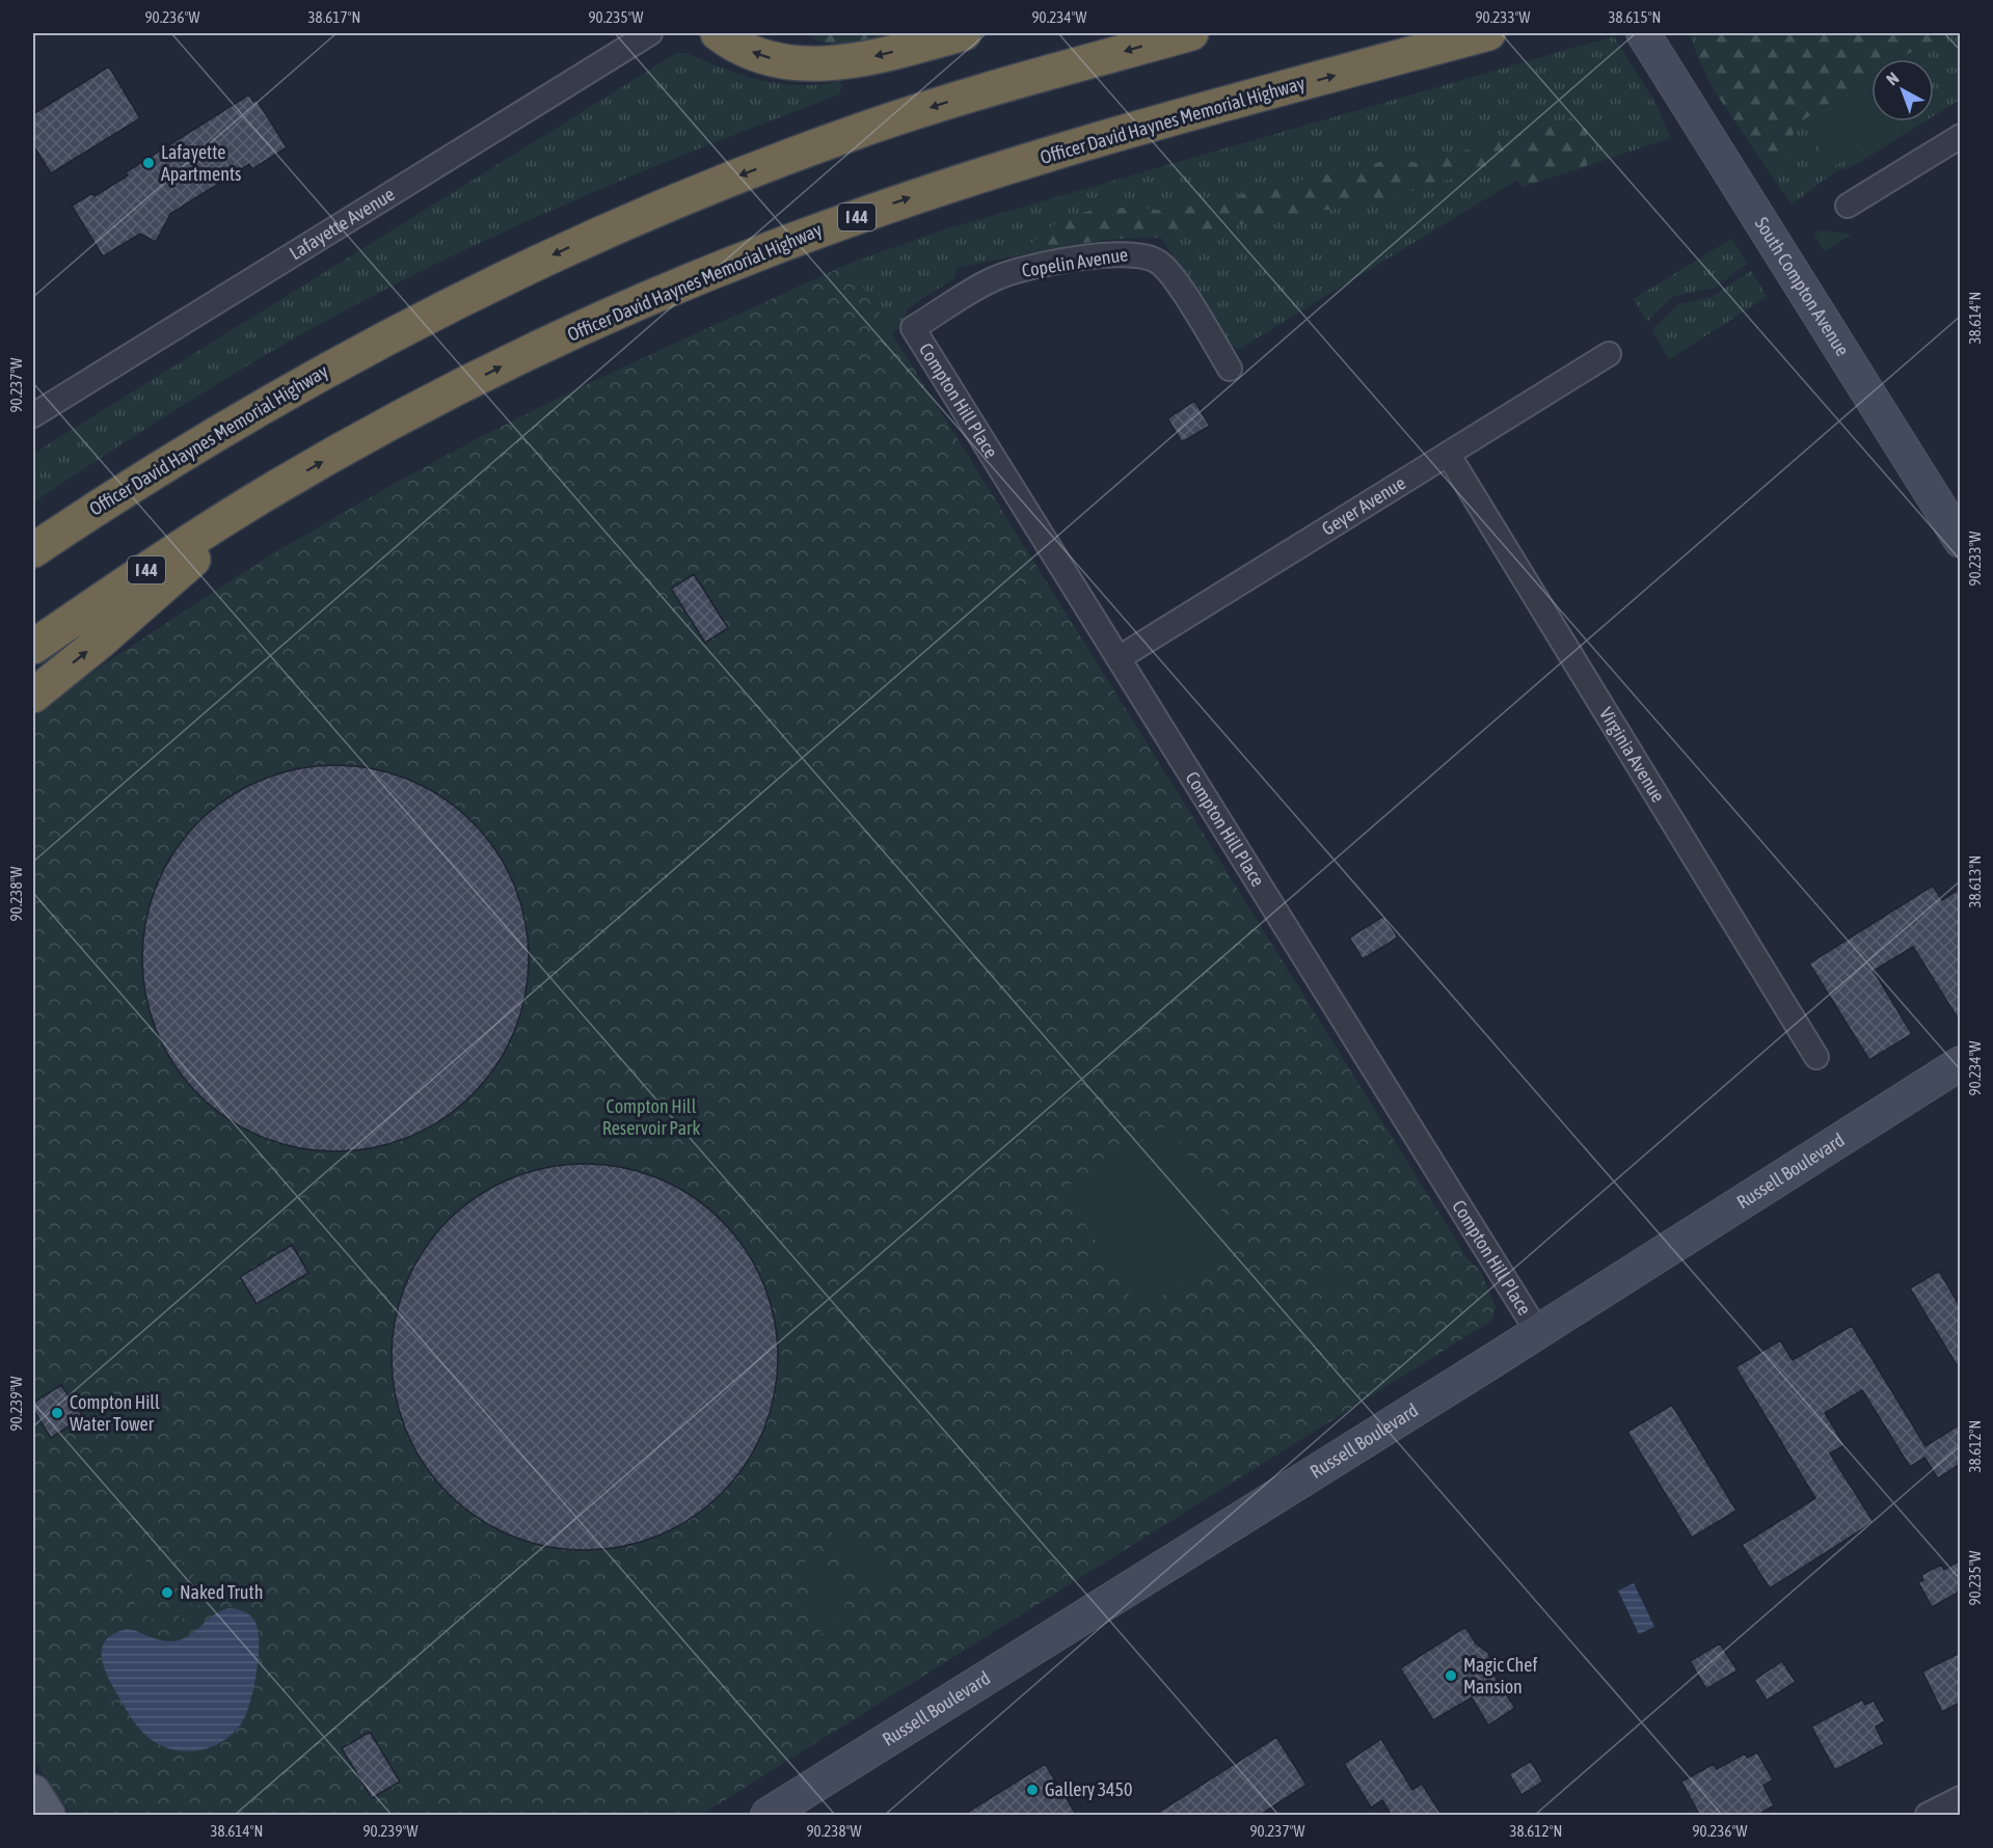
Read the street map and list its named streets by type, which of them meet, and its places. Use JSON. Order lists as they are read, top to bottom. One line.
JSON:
{"streets":{"highway":["Officer David Haynes Memorial Highway","I 44"],"main road":["South Compton Avenue","Russell Boulevard"],"street":["Lafayette Avenue","Copelin Avenue","Compton Hill Place","Geyer Avenue","Virginia Avenue"]},"crossings":[["Copelin Avenue","Compton Hill Place"],["Compton Hill Place","Geyer Avenue"],["Compton Hill Place","Russell Boulevard"],["Geyer Avenue","Virginia Avenue"]],"parks":["Compton Hill Reservoir Park"],"places":["Lafayette Apartments","Compton Hill Water Tower","Naked Truth","Magic Chef Mansion","Gallery 3450"],"north":"top left","coordinates":["90.236°W","38.617°N","90.235°W","90.234°W","90.233°W","38.615°N","38.614°N","90.237°W","38.613°N","90.238°W","90.239°W","38.612°N"]}
